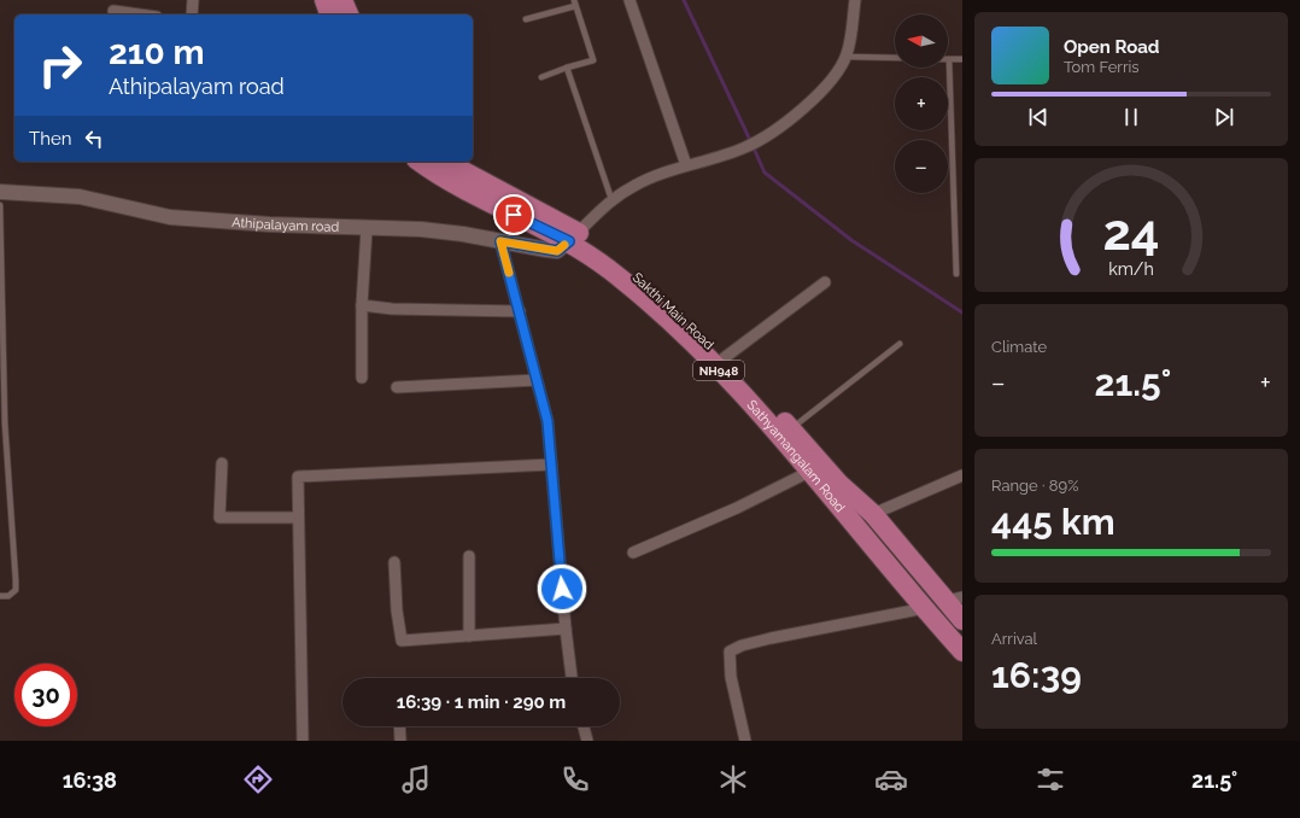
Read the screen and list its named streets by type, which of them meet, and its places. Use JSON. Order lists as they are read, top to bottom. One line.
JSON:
{"streets":{"highway":["Sakthi Main Road","NH948","Sathyamangalam Road"],"street":["Athipalayam road"]},"crossings":[["Athipalayam road","Sakthi Main Road"],["Athipalayam road","Sathyamangalam Road"],["Sakthi Main Road","Sathyamangalam Road"]],"north":"left","page":{"map_buttons":["+","−"],"turn":["210 m","Athipalayam road"],"song":["Open Road","Tom Ferris"],"then":"Then","tile":["Climate",["Range · 89%","445 km"],["Arrival","16:39"]],"heat":["−","21.5°","+"],"limit":"30","trip":"16:39 · 1 min · 290 m","tabs":["16:38","21.5°"],"gauge":["24","km/h"]}}
